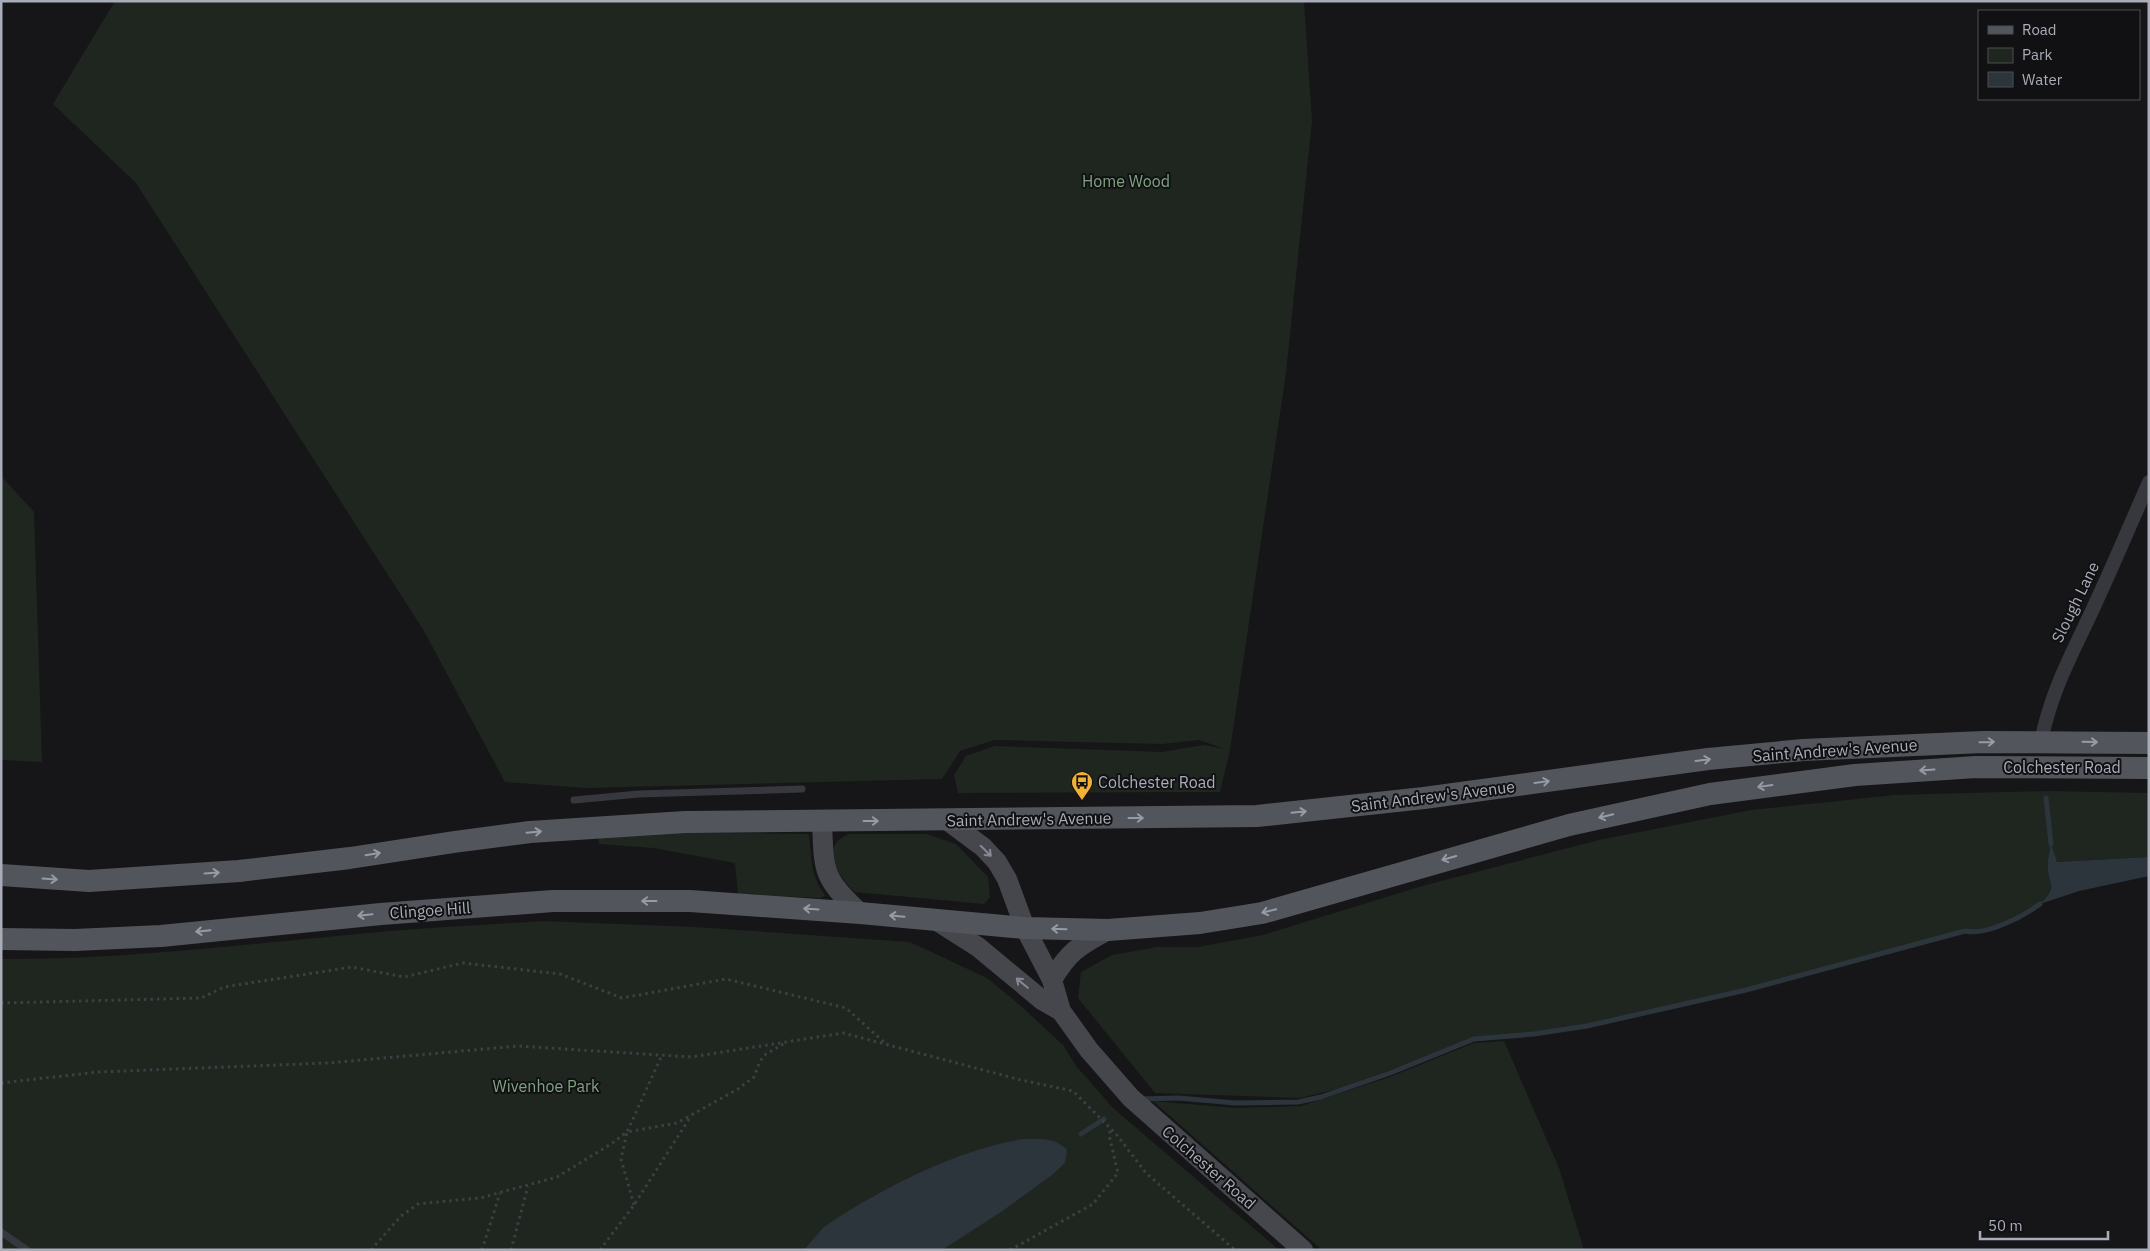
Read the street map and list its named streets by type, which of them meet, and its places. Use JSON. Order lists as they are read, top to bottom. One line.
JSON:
{"streets":{"main road":["Saint Andrew's Avenue","Colchester Road","Clingoe Hill"],"street":["Slough Lane"]},"crossings":[["Slough Lane","Saint Andrew's Avenue"],["Slough Lane","Colchester Road"],["Saint Andrew's Avenue","Colchester Road"],["Saint Andrew's Avenue","Clingoe Hill"]],"parks":["Home Wood","Wivenhoe Park"],"places":{"bus stop":["Colchester Road"]},"legend":["Road","Park","Water"],"scale_bar":"50 m"}
